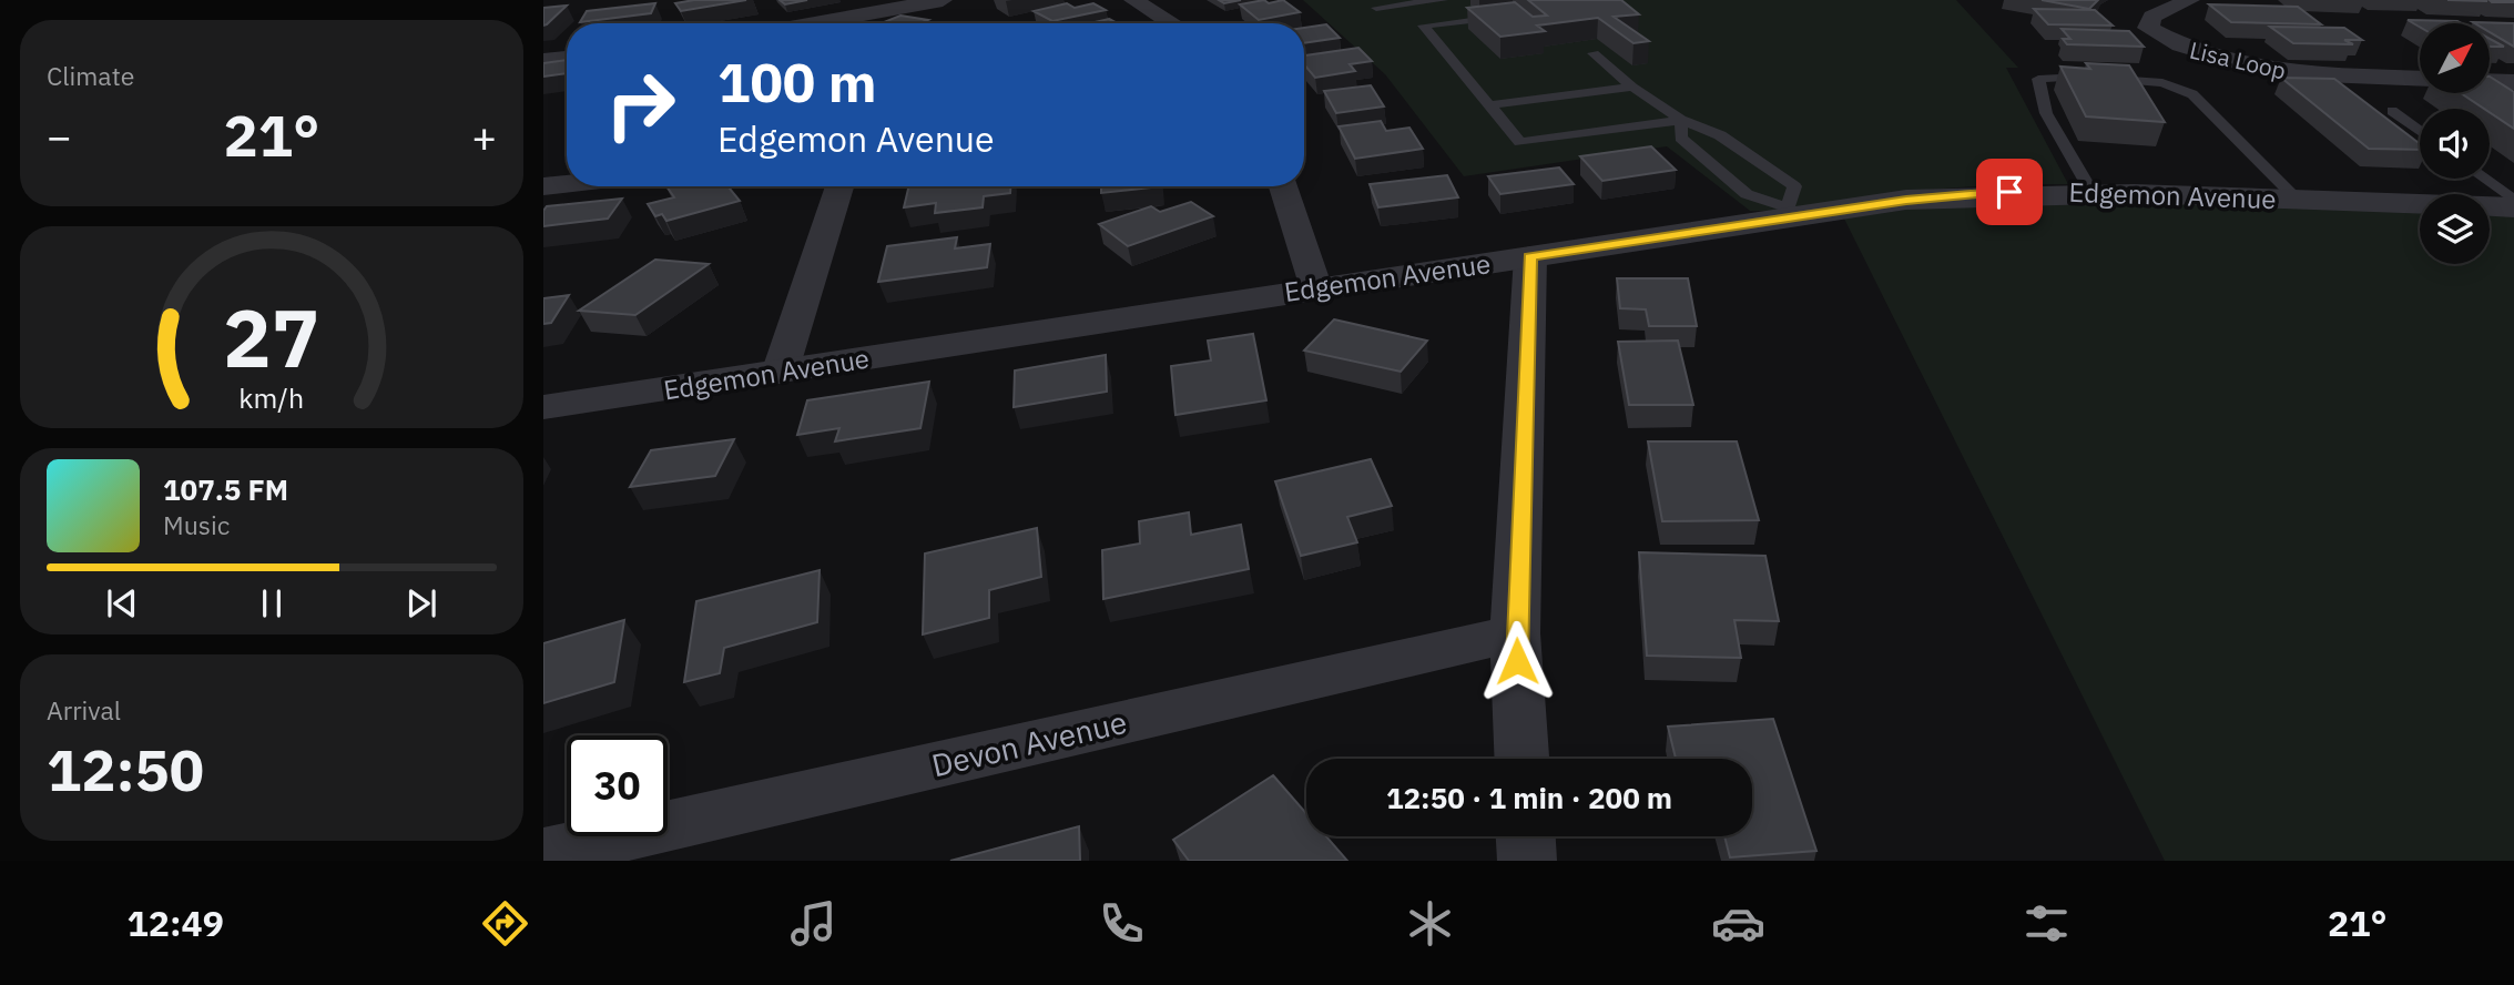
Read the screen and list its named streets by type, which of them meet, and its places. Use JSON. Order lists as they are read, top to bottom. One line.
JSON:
{"streets":{"street":["Lisa Loop","Edgemon Avenue","Devon Avenue"]},"north":"top right","page":{"tile":["Climate",["Arrival","12:50"]],"turn":["100 m","Edgemon Avenue"],"heat":["−","21°","+"],"song":["107.5 FM","Music"],"limit":"30","trip":"12:50 · 1 min · 200 m","tabs":["12:49","21°"],"gauge":["27","km/h"]}}
